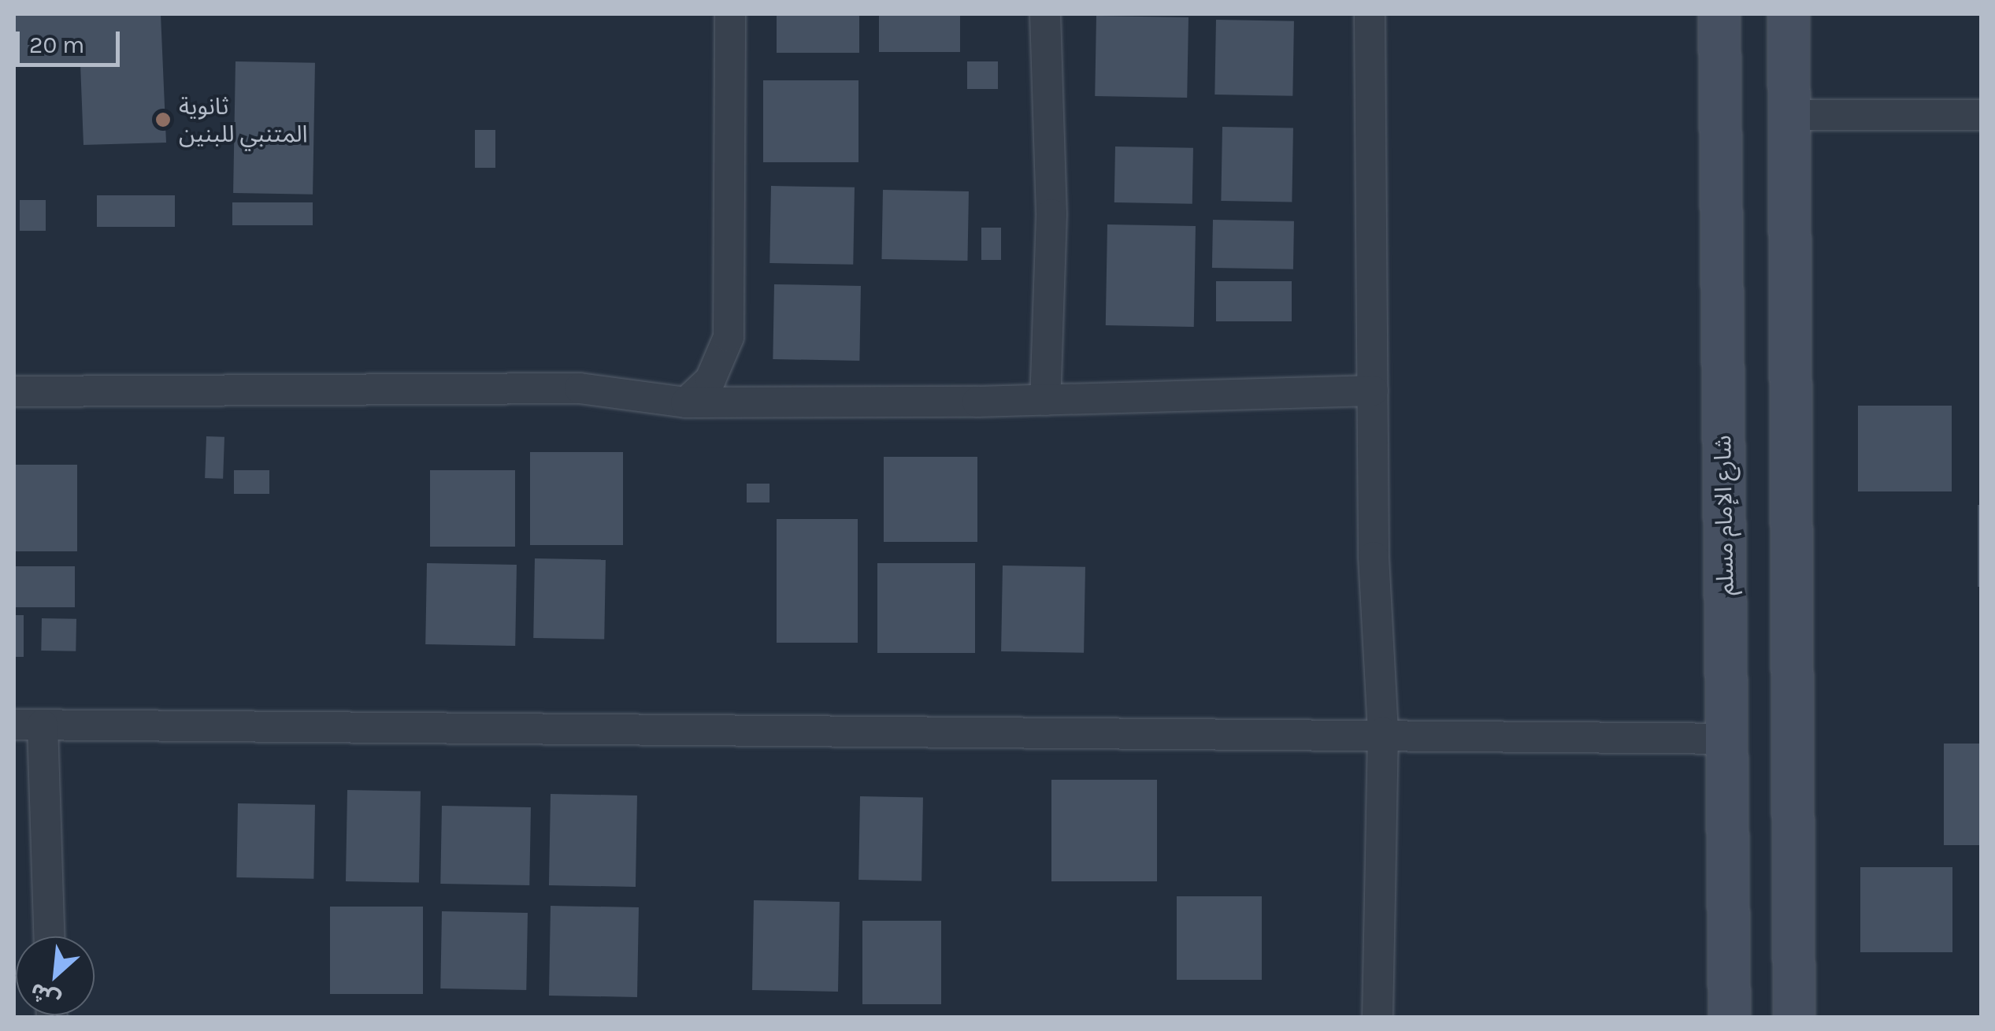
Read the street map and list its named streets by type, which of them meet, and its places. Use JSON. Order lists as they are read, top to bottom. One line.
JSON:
{"streets":{"main road":["شارع الإمام مسلم"]},"places":["ثانوية المتنبي للبنين"],"scale_bar":"20 m","north":"bottom left"}
